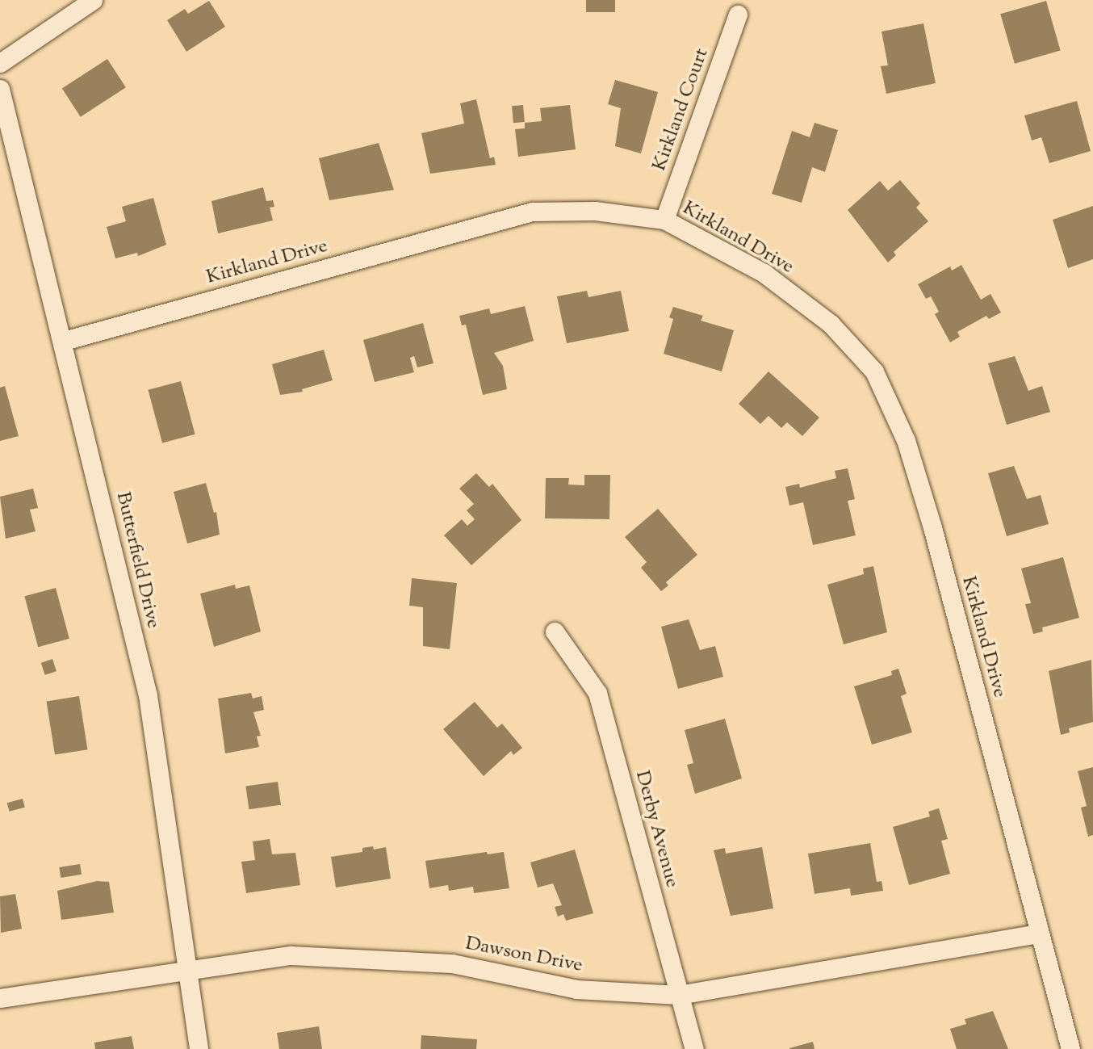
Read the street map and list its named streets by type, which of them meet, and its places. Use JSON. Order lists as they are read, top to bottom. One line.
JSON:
{"streets":{"street":["Kirkland Court","Kirkland Drive","Butterfield Drive","Derby Avenue","Dawson Drive"]},"crossings":[["Kirkland Court","Kirkland Drive"],["Kirkland Drive","Butterfield Drive"],["Kirkland Drive","Dawson Drive"],["Butterfield Drive","Dawson Drive"],["Derby Avenue","Dawson Drive"]]}
